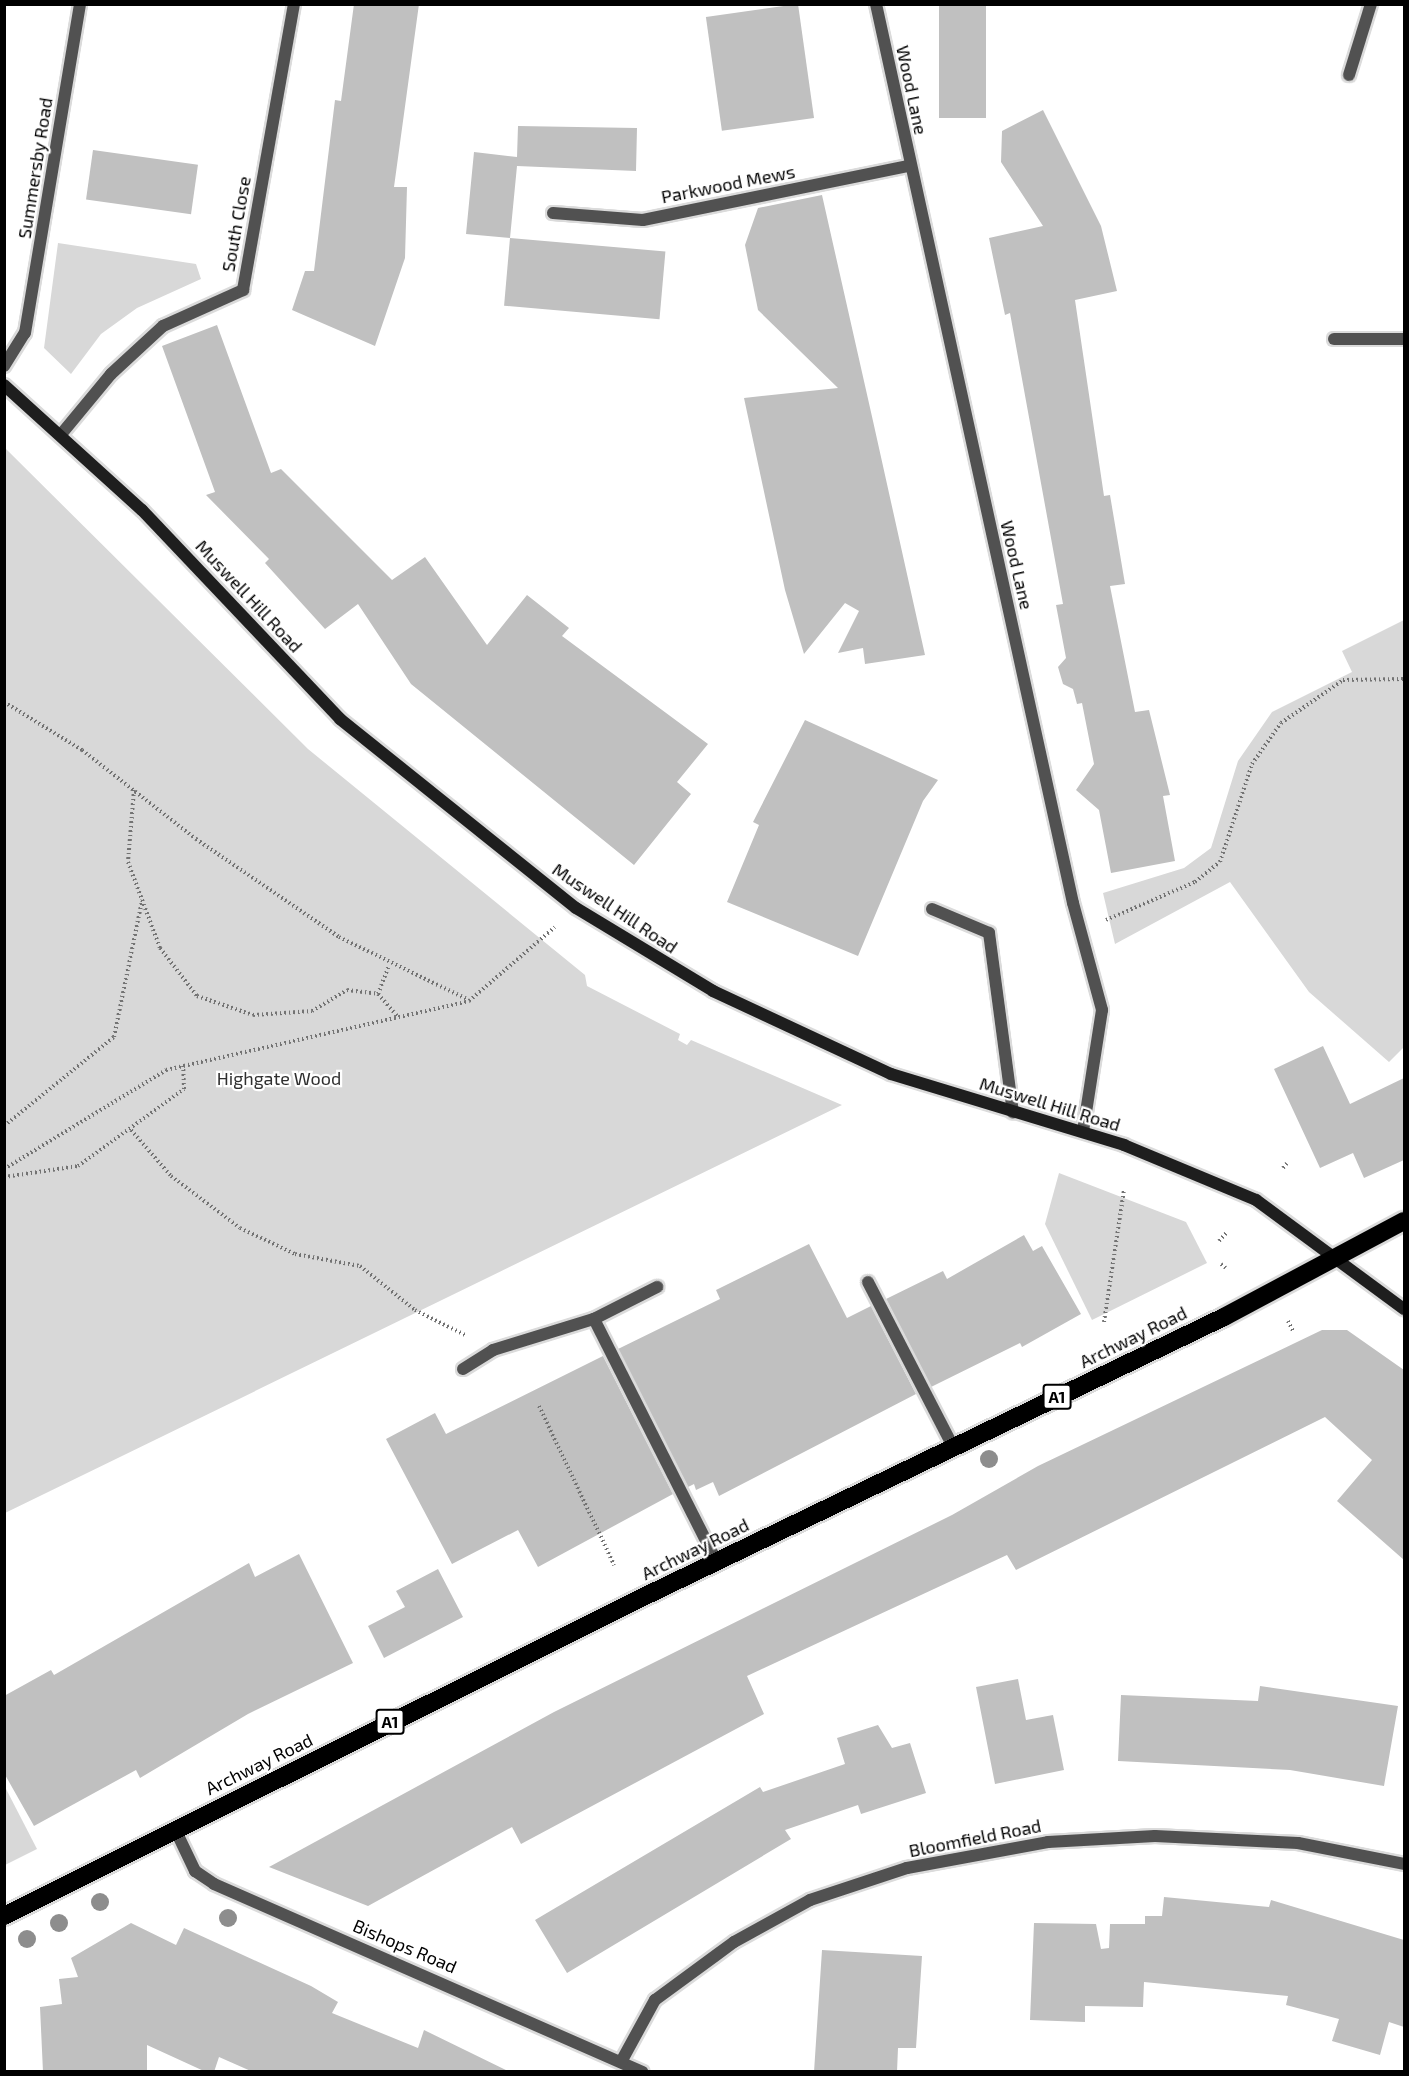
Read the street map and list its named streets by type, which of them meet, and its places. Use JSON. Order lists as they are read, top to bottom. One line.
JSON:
{"streets":{"highway":["Archway Road","A1"],"main road":["Muswell Hill Road"],"street":["Wood Lane","Summersby Road","Parkwood Mews","South Close","Bloomfield Road","Bishops Road"]},"crossings":[["Wood Lane","Parkwood Mews"],["Wood Lane","Muswell Hill Road"],["South Close","Muswell Hill Road"],["Muswell Hill Road","Archway Road"],["Archway Road","Bishops Road"],["Bloomfield Road","Bishops Road"]],"parks":["Highgate Wood"]}
